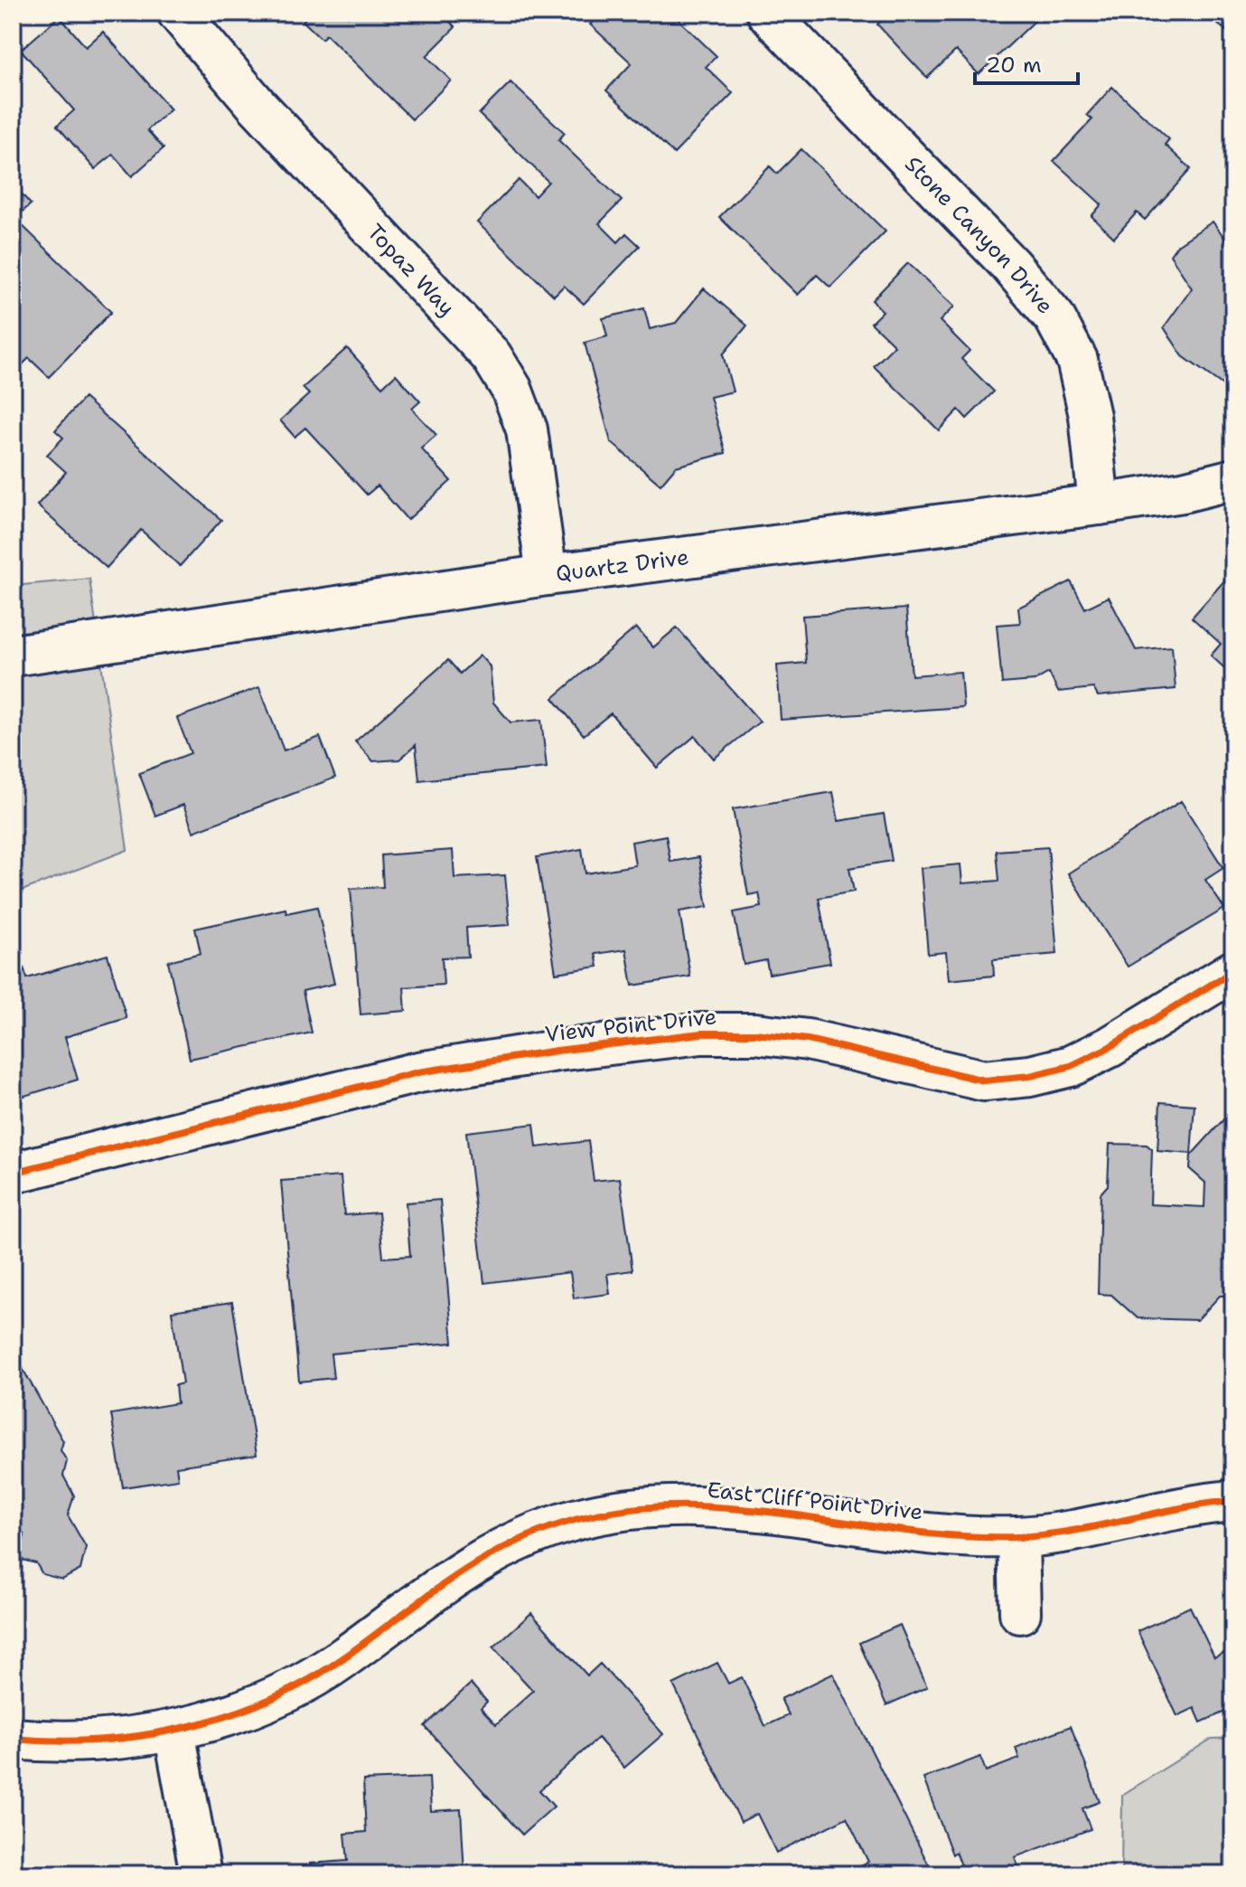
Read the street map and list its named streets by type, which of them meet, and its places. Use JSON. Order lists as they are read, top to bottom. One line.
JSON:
{"streets":{"street":["Stone Canyon Drive","Topaz Way","Quartz Drive","View Point Drive","East Cliff Point Drive"]},"crossings":[["Stone Canyon Drive","Quartz Drive"],["Topaz Way","Quartz Drive"]],"scale_bar":"20 m"}
